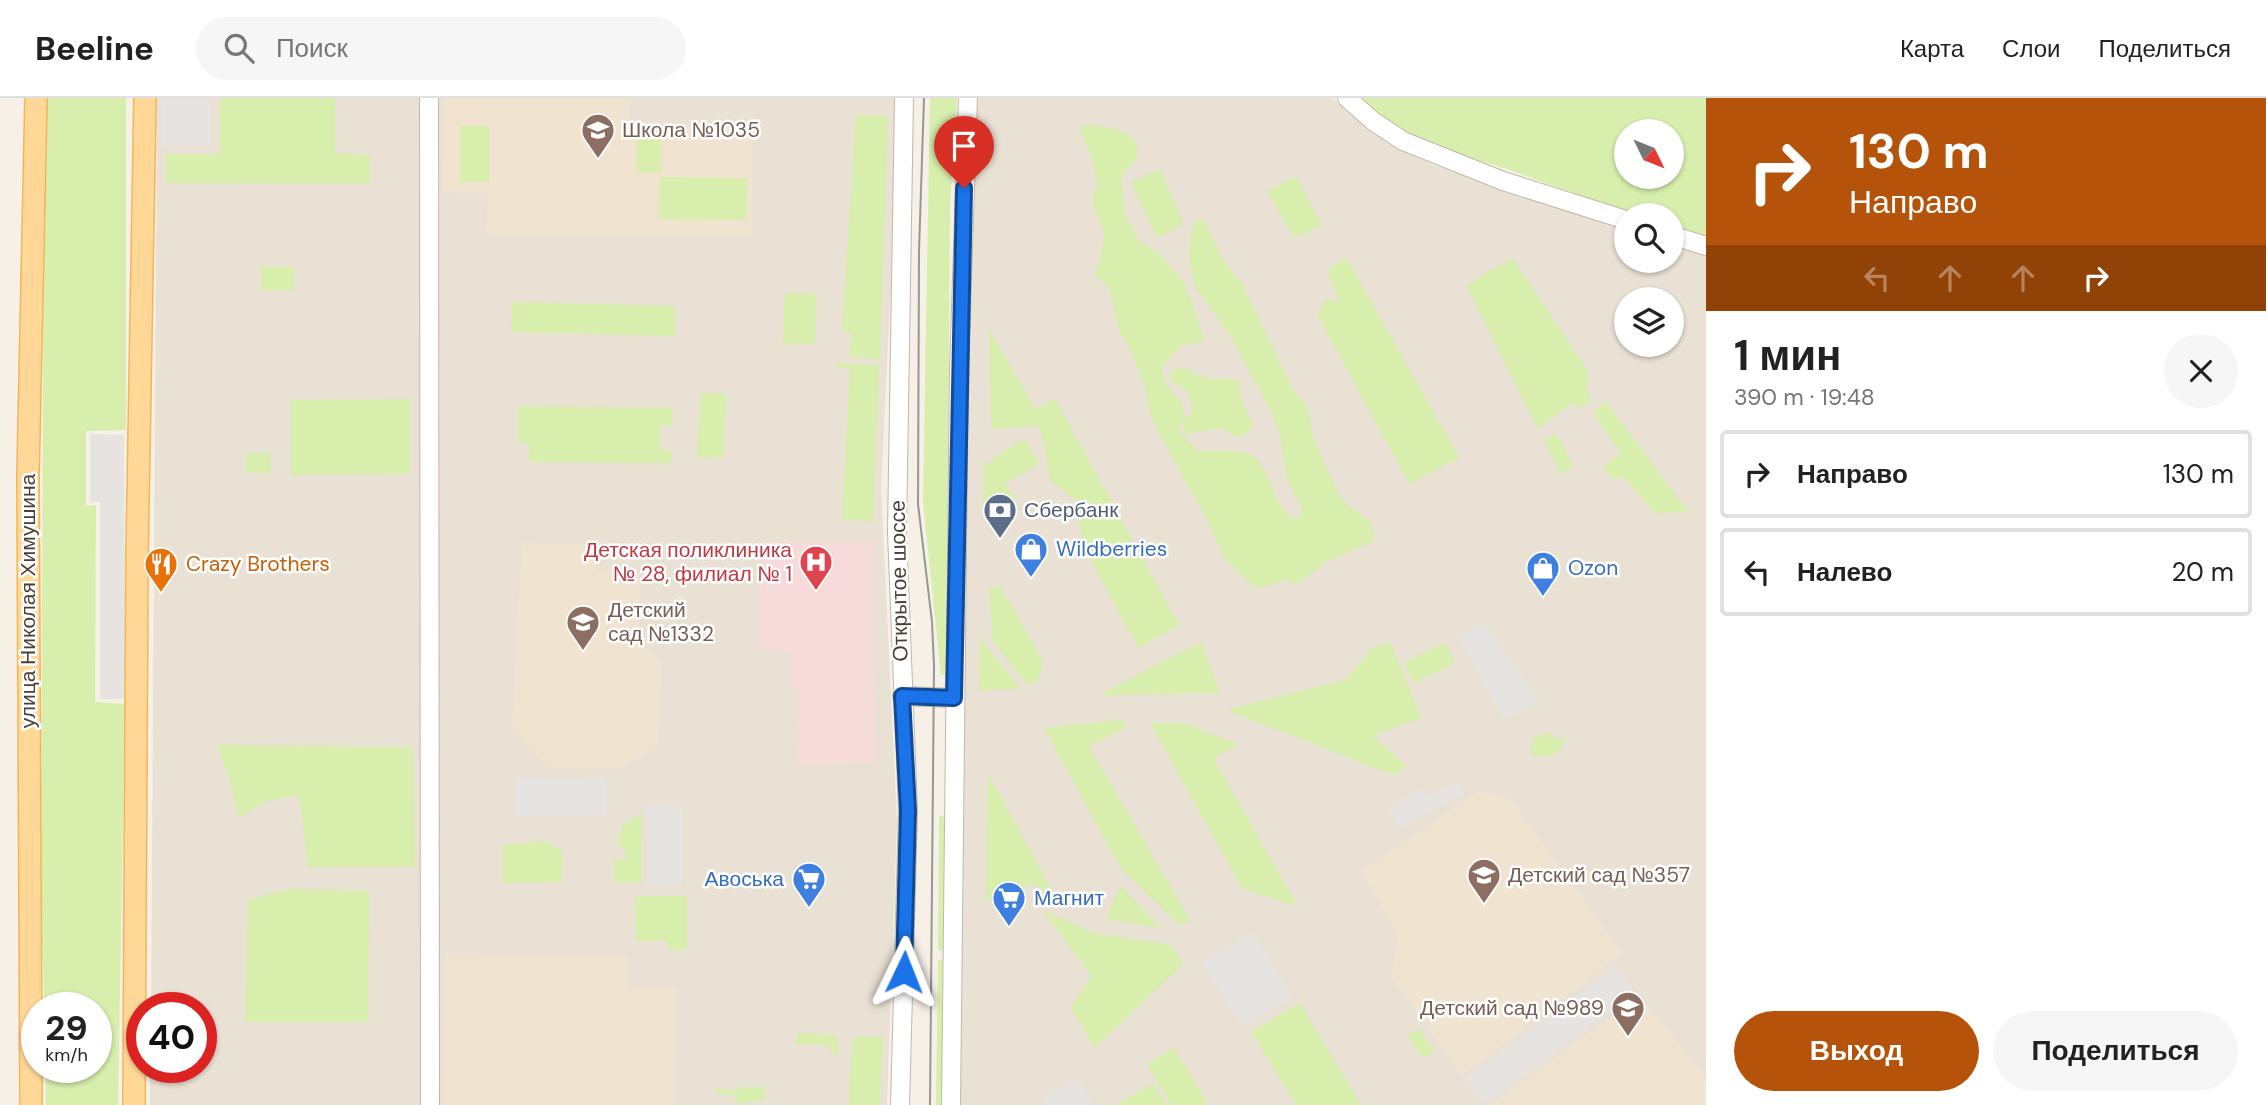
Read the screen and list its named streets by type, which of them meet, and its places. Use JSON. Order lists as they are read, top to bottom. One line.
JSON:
{"streets":{"main road":["улица Николая Химушина"],"street":["Открытое шоссе"]},"places":{"school or university":["Школа №1035","Детский сад №1332","Детский сад №357","Детский сад №989"],"bank":["Сбербанк"],"shop":["Wildberries","Ozon"],"hospital":["Детская поликлиника № 28, филиал № 1"],"restaurant":["Crazy Brothers"],"supermarket":["Авоська","Магнит"]},"north":"bottom right","page":{"header":"Beeline","search":"Поиск","nav":["Карта","Слои","Поделиться"],"turn":["130 m","Направо"],"heading":["1 мин","390 m · 19:48"],"list":[{"name":"Направо","value":"130 m"},{"name":"Налево","value":"20 m"}],"speed":"29 km/h","limit":"40","buttons":["Выход","Поделиться"]}}
